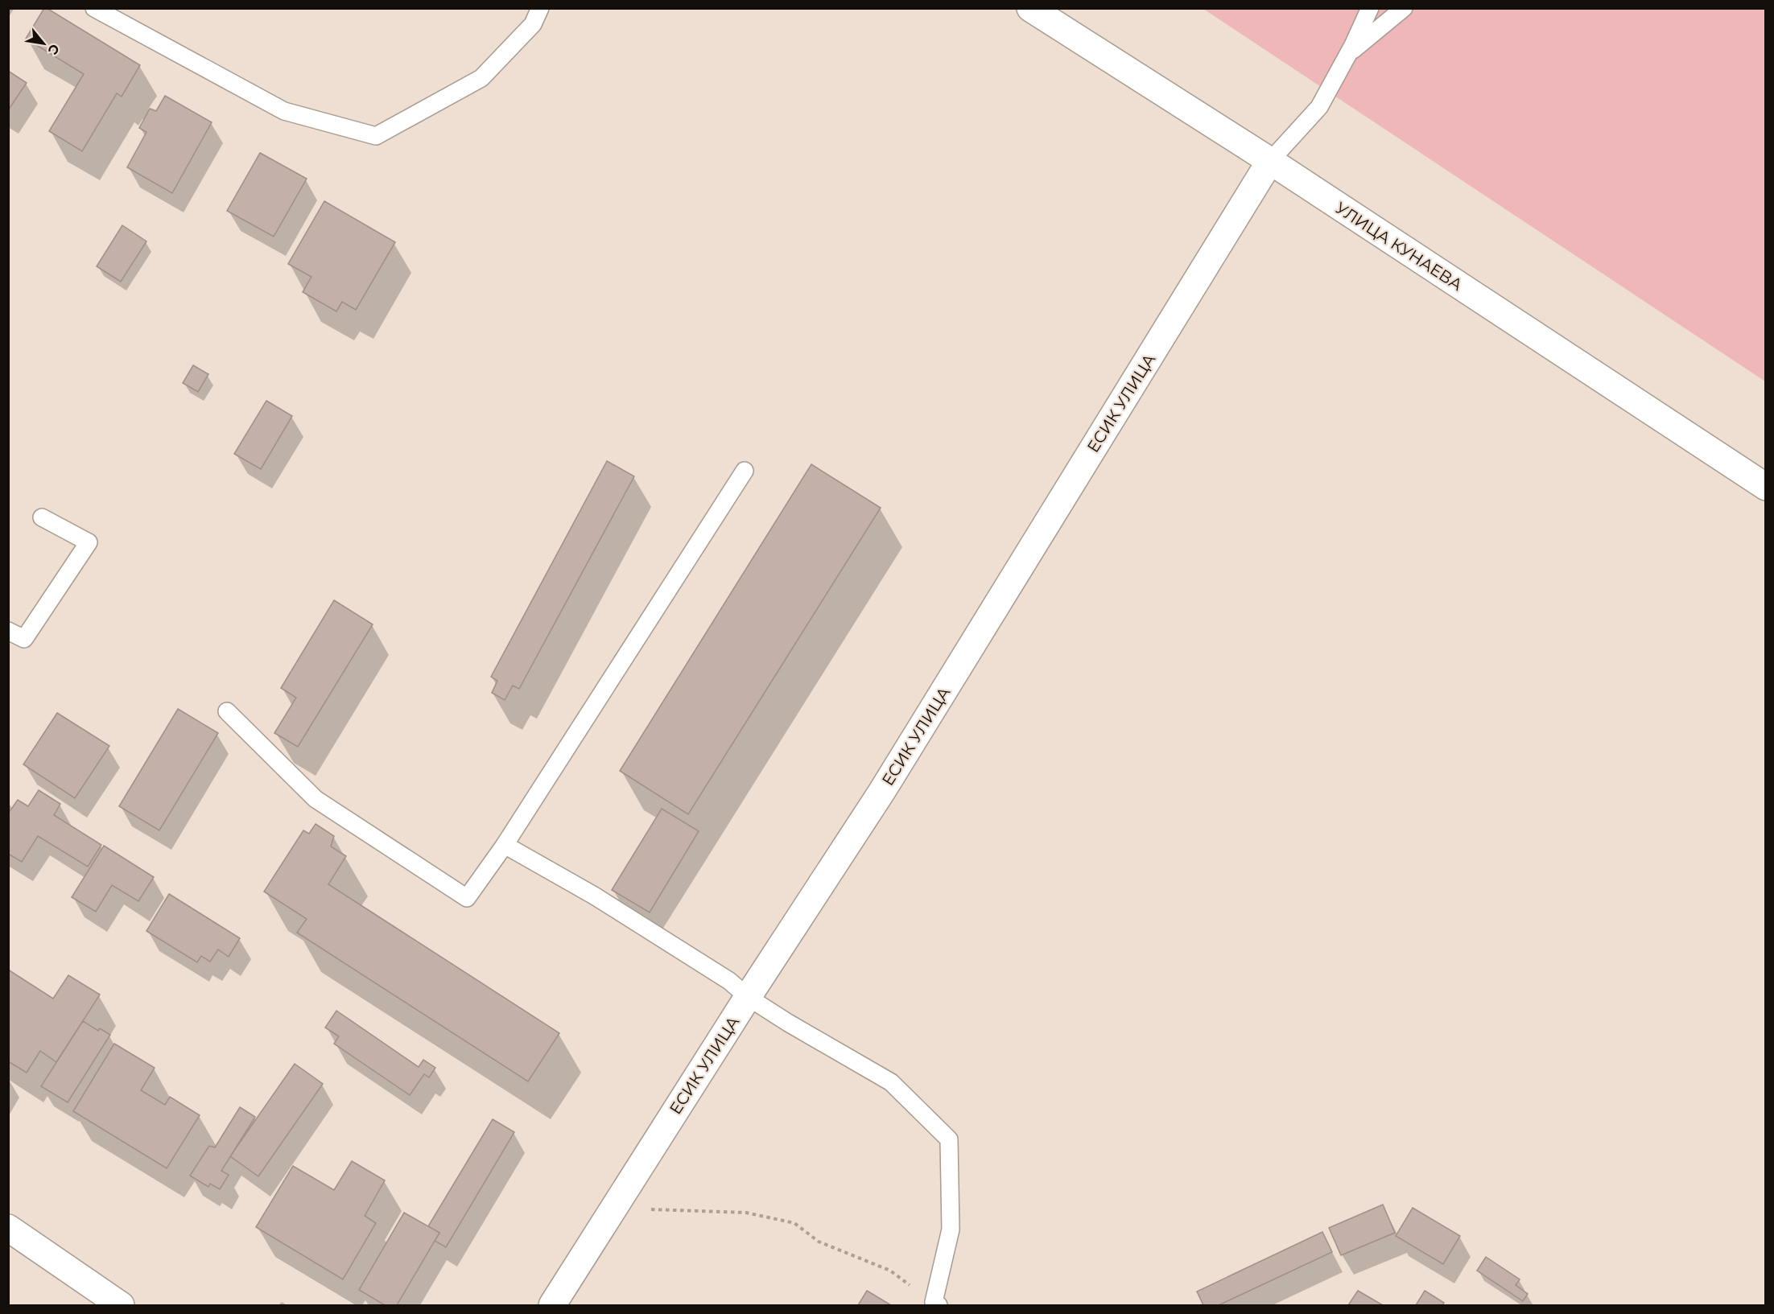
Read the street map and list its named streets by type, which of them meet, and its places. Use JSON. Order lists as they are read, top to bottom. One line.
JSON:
{"streets":{"street":["УЛИЦА КУНАЕВА","ЕСИК УЛИЦА"]},"crossings":[["УЛИЦА КУНАЕВА","ЕСИК УЛИЦА"]],"north":"bottom right"}
